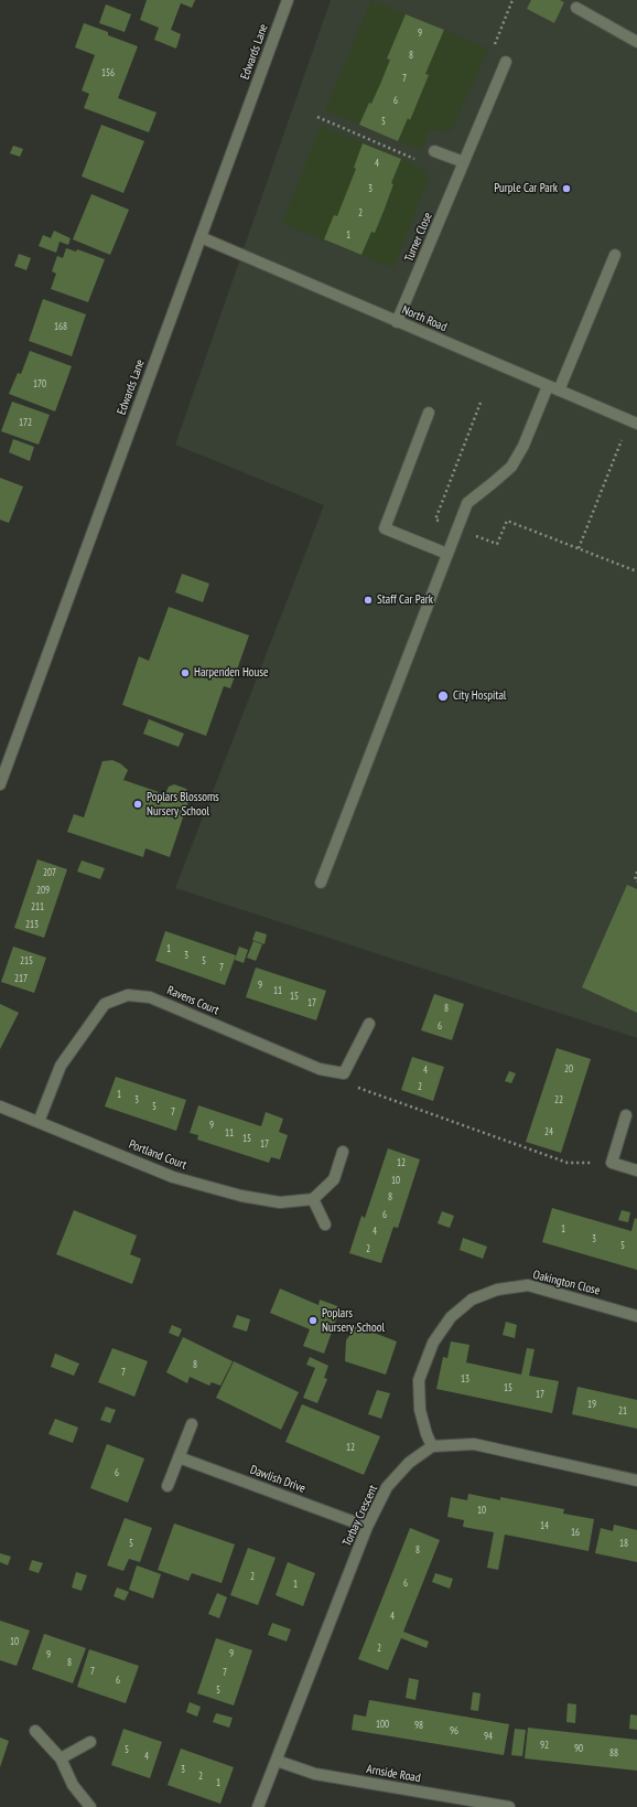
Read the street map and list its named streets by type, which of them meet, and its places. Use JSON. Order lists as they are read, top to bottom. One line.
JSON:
{"streets":{"street":["Edwards Lane","Turner Close","North Road","Ravens Court","Portland Court","Oakington Close","Dawlish Drive","Torbay Crescent","Arnside Road"]},"crossings":[["Edwards Lane","North Road"],["Turner Close","North Road"],["Ravens Court","Portland Court"],["Oakington Close","Torbay Crescent"],["Dawlish Drive","Torbay Crescent"],["Torbay Crescent","Arnside Road"]],"places":["Purple Car Park","Staff Car Park","Harpenden House","City Hospital","Poplars Blossoms Nursery School","Poplars Nursery School"],"house_numbers":["9","8","156","7","6","5","4","3","2","1","168","170","172","207","209","211","213","1","3","215","5","7","217","9","11","15","17","8","6","20","4","2","1","3","22","5","7","9","24","11","15","17","12","10","8","6","1","4","3","5","2","8","7","13","15","17","19","21","12","6","10","14","16","5","18","8","2","6","1","4","10","2","9","9","8","7","7","6","5","100","98","96","94","92","90","5","88","4","3","2","1"]}
